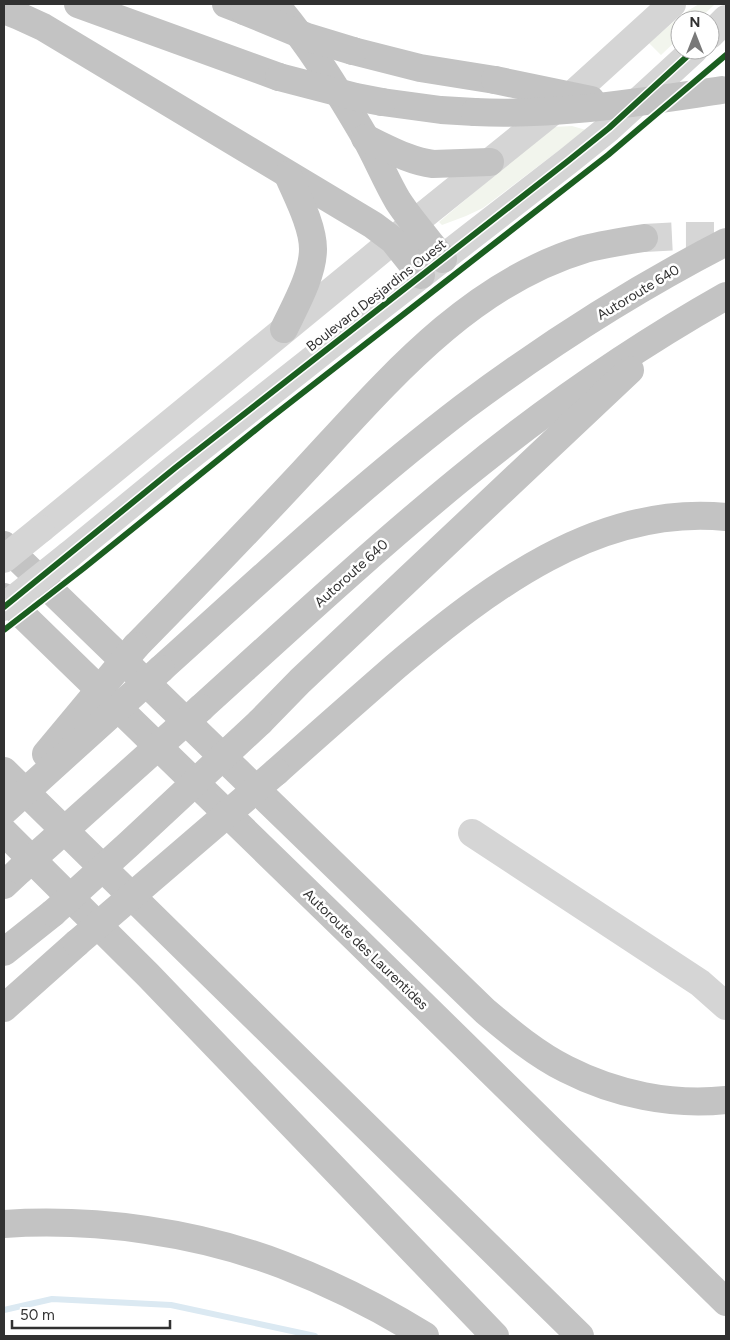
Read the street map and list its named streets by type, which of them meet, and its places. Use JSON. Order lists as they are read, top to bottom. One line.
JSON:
{"streets":{"highway":["Autoroute 640","Autoroute des Laurentides"],"street":["Boulevard Desjardins Ouest"]},"scale_bar":"50 m","north":"top"}
